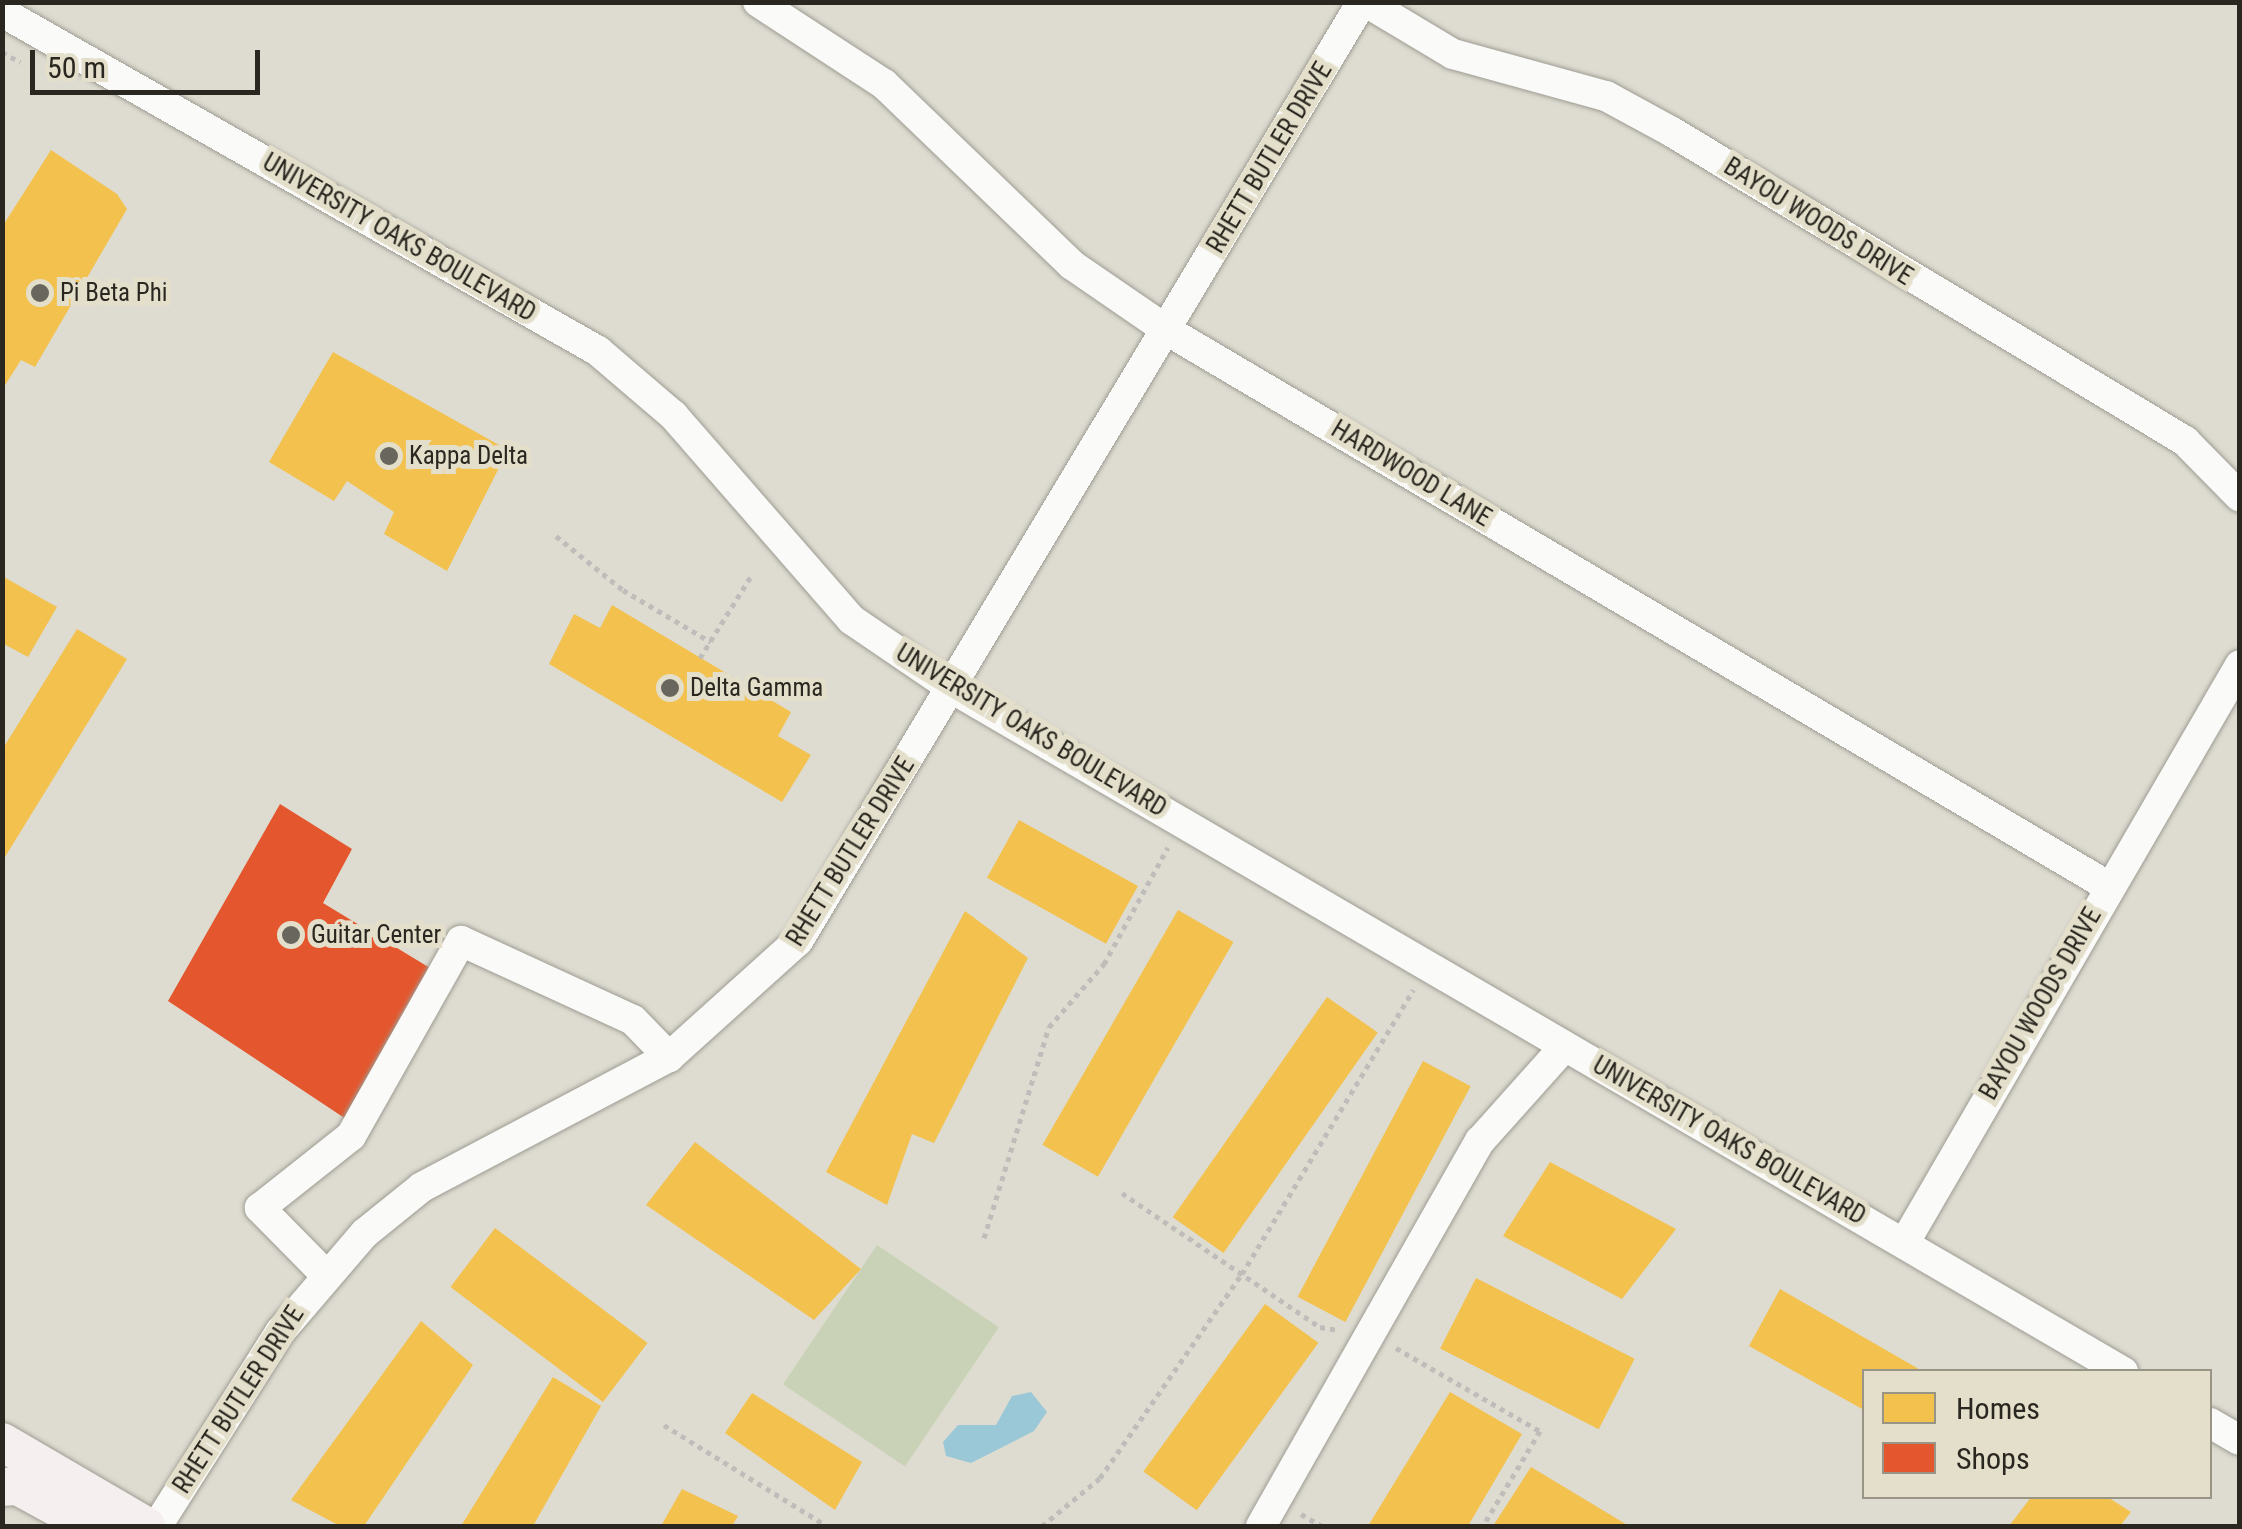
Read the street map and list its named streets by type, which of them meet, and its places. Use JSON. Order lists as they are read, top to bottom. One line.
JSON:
{"streets":{"street":["RHETT BUTLER DRIVE","BAYOU WOODS DRIVE","UNIVERSITY OAKS BOULEVARD","HARDWOOD LANE"]},"crossings":[["RHETT BUTLER DRIVE","BAYOU WOODS DRIVE"],["RHETT BUTLER DRIVE","UNIVERSITY OAKS BOULEVARD"],["RHETT BUTLER DRIVE","HARDWOOD LANE"],["BAYOU WOODS DRIVE","UNIVERSITY OAKS BOULEVARD"],["BAYOU WOODS DRIVE","HARDWOOD LANE"]],"places":["Pi Beta Phi","Kappa Delta","Delta Gamma","Guitar Center"],"legend":["Homes","Shops"],"scale_bar":"50 m"}
